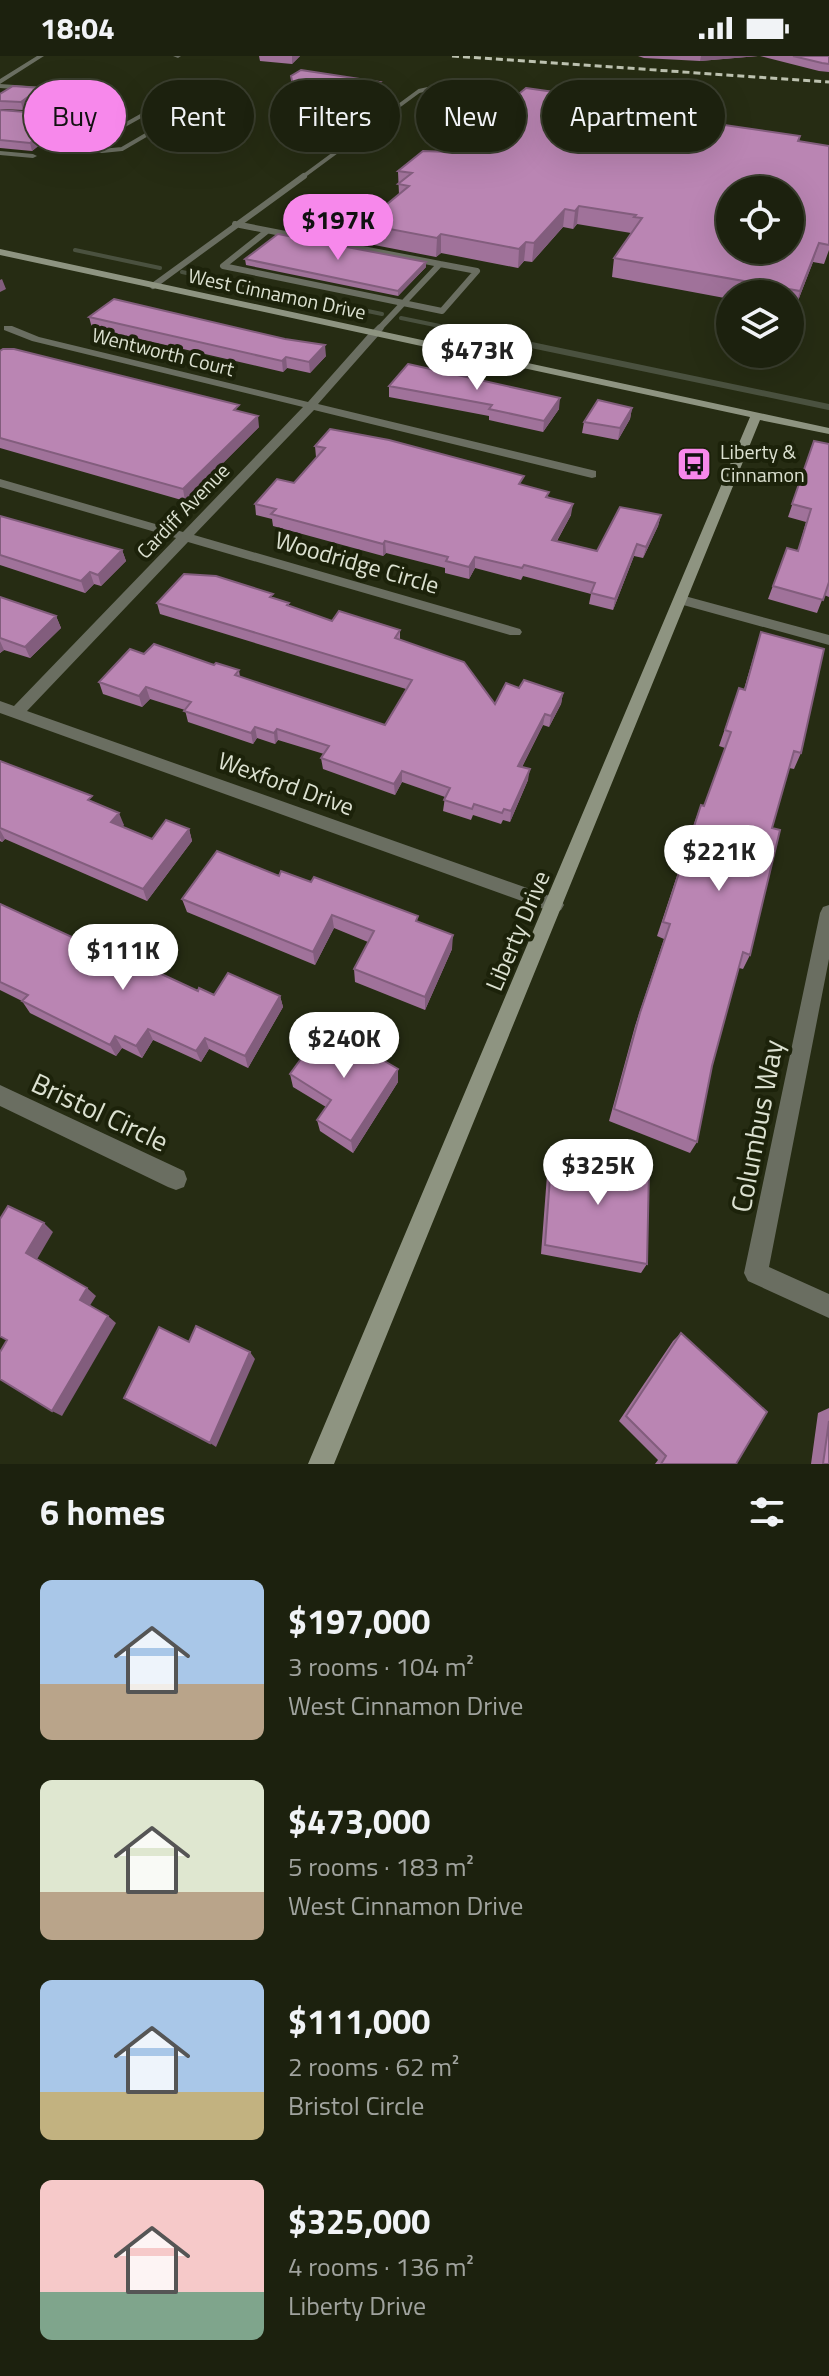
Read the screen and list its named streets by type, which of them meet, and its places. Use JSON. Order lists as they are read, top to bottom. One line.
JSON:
{"streets":{"main road":["West Cinnamon Drive","Liberty Drive"],"street":["Wentworth Court","Cardiff Avenue","Woodridge Circle","Wexford Drive","Bristol Circle","Columbus Way"]},"crossings":[["West Cinnamon Drive","Cardiff Avenue"],["West Cinnamon Drive","Liberty Drive"],["Wentworth Court","Cardiff Avenue"],["Cardiff Avenue","Woodridge Circle"],["Cardiff Avenue","Wexford Drive"],["Wexford Drive","Liberty Drive"]],"places":{"bus stop":["Liberty & Cinnamon"]},"page":{"status":"18:04","chip":["Buy","Rent","Filters","New","Apartment"],"price":["$197K","$473K","$221K","$111K","$240K","$325K"],"heading":"6 homes","list":[{"name":"$197,000","note":"3 rooms · 104 m² · West Cinnamon Drive"},{"name":"$473,000","note":"5 rooms · 183 m² · West Cinnamon Drive"},{"name":"$111,000","note":"2 rooms · 62 m² · Bristol Circle"},{"name":"$325,000","note":"4 rooms · 136 m² · Liberty Drive"}]}}
